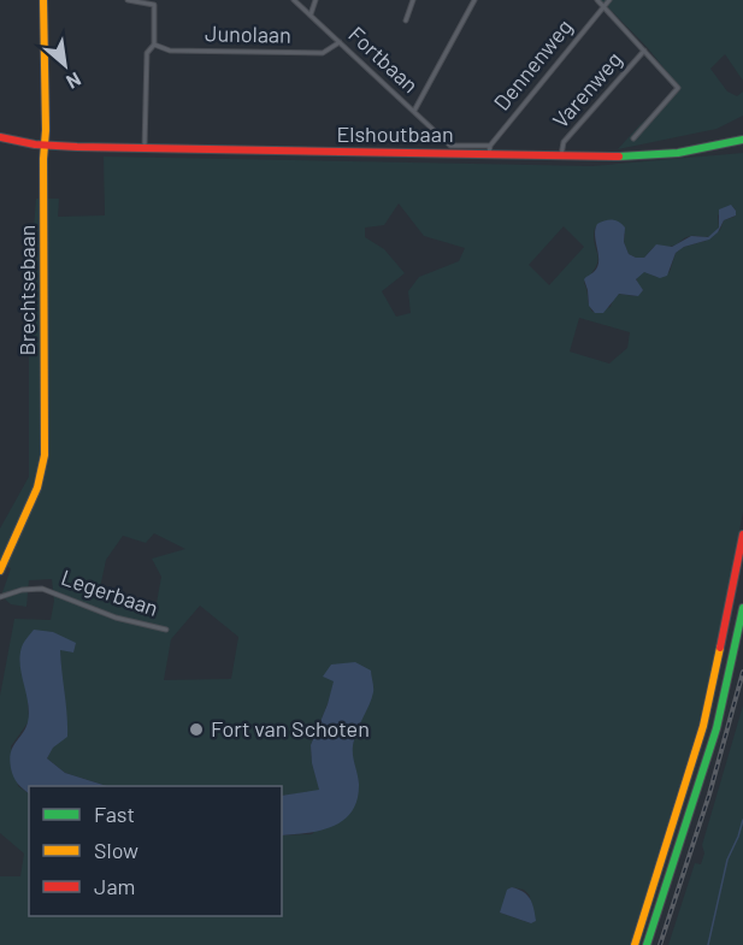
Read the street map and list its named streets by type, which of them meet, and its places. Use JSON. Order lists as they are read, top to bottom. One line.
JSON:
{"streets":{"main road":["Elshoutbaan","Brechtsebaan"],"street":["Junolaan","Fortbaan","Dennenweg","Varenweg","Legerbaan"]},"crossings":[["Junolaan","Fortbaan"],["Fortbaan","Dennenweg"],["Fortbaan","Elshoutbaan"],["Dennenweg","Elshoutbaan"],["Varenweg","Elshoutbaan"],["Elshoutbaan","Brechtsebaan"]],"places":["Fort van Schoten"],"legend":["Fast","Slow","Jam"],"north":"bottom right"}
